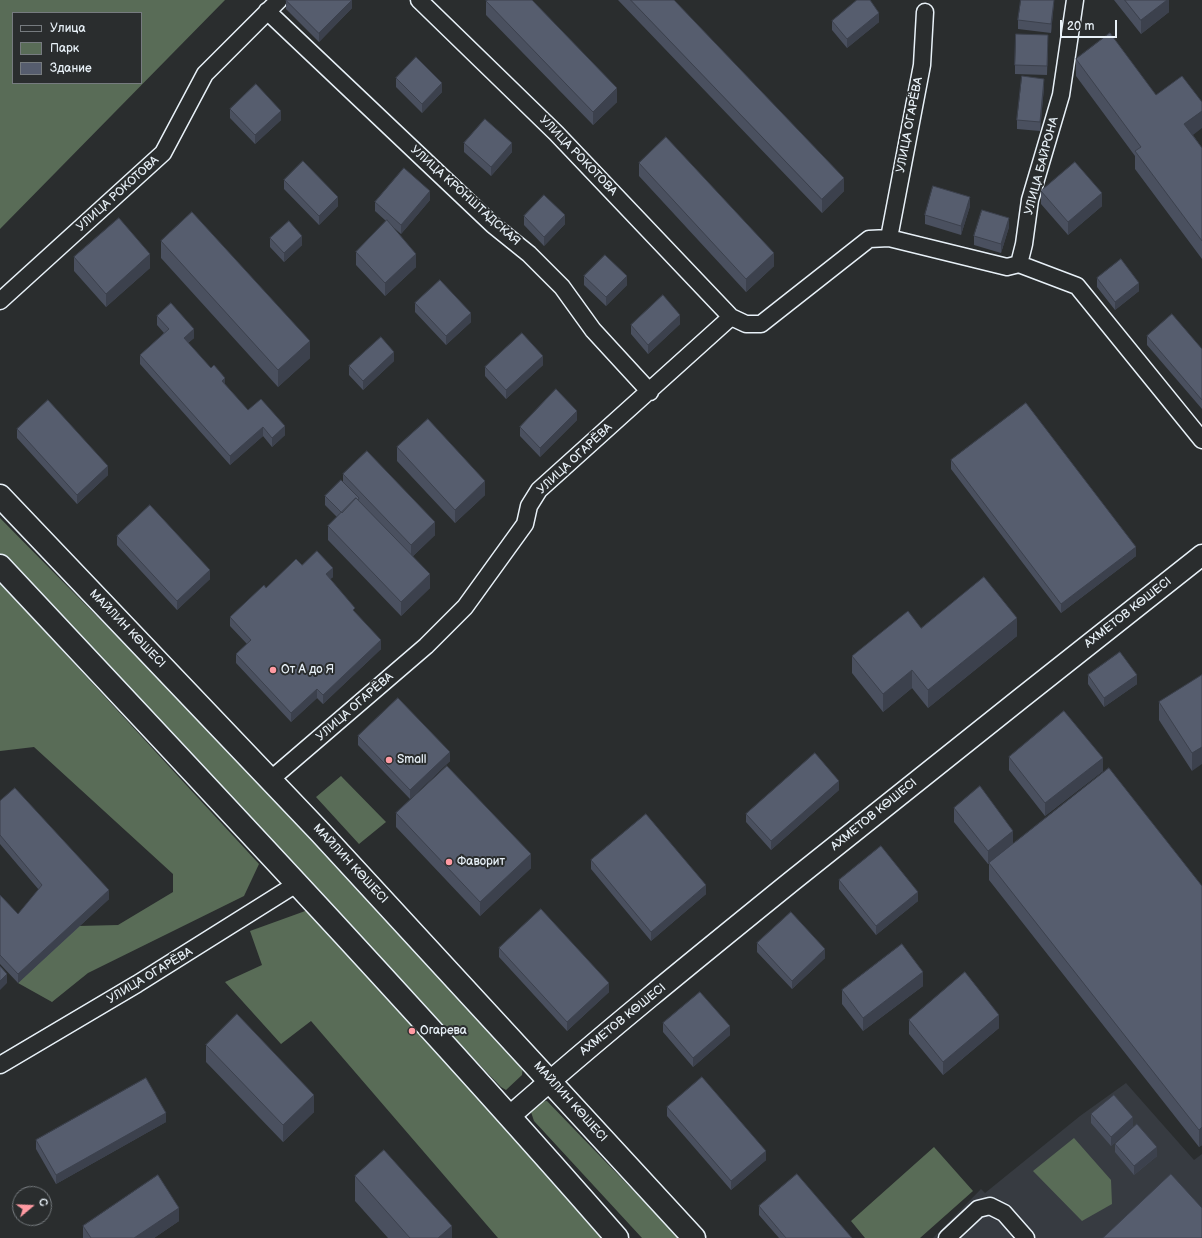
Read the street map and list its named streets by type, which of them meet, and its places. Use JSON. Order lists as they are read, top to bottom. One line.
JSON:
{"streets":{"main road":["МАЙЛИН КӨШЕСІ"],"street":["УЛИЦА ОГАРЁВА","УЛИЦА РОКОТОВА","УЛИЦА БАЙРОНА","УЛИЦА КРОНШТАДСКАЯ","АХМЕТОВ КӨШЕСІ"]},"crossings":[["УЛИЦА ОГАРЁВА","УЛИЦА РОКОТОВА"],["УЛИЦА ОГАРЁВА","УЛИЦА КРОНШТАДСКАЯ"],["УЛИЦА ОГАРЁВА","МАЙЛИН КӨШЕСІ"],["УЛИЦА РОКОТОВА","УЛИЦА КРОНШТАДСКАЯ"],["АХМЕТОВ КӨШЕСІ","МАЙЛИН КӨШЕСІ"]],"places":["От А до Я","Small","Фаворит","Огарева"],"legend":["Улица","Парк","Здание"],"scale_bar":"20 m","north":"right"}
